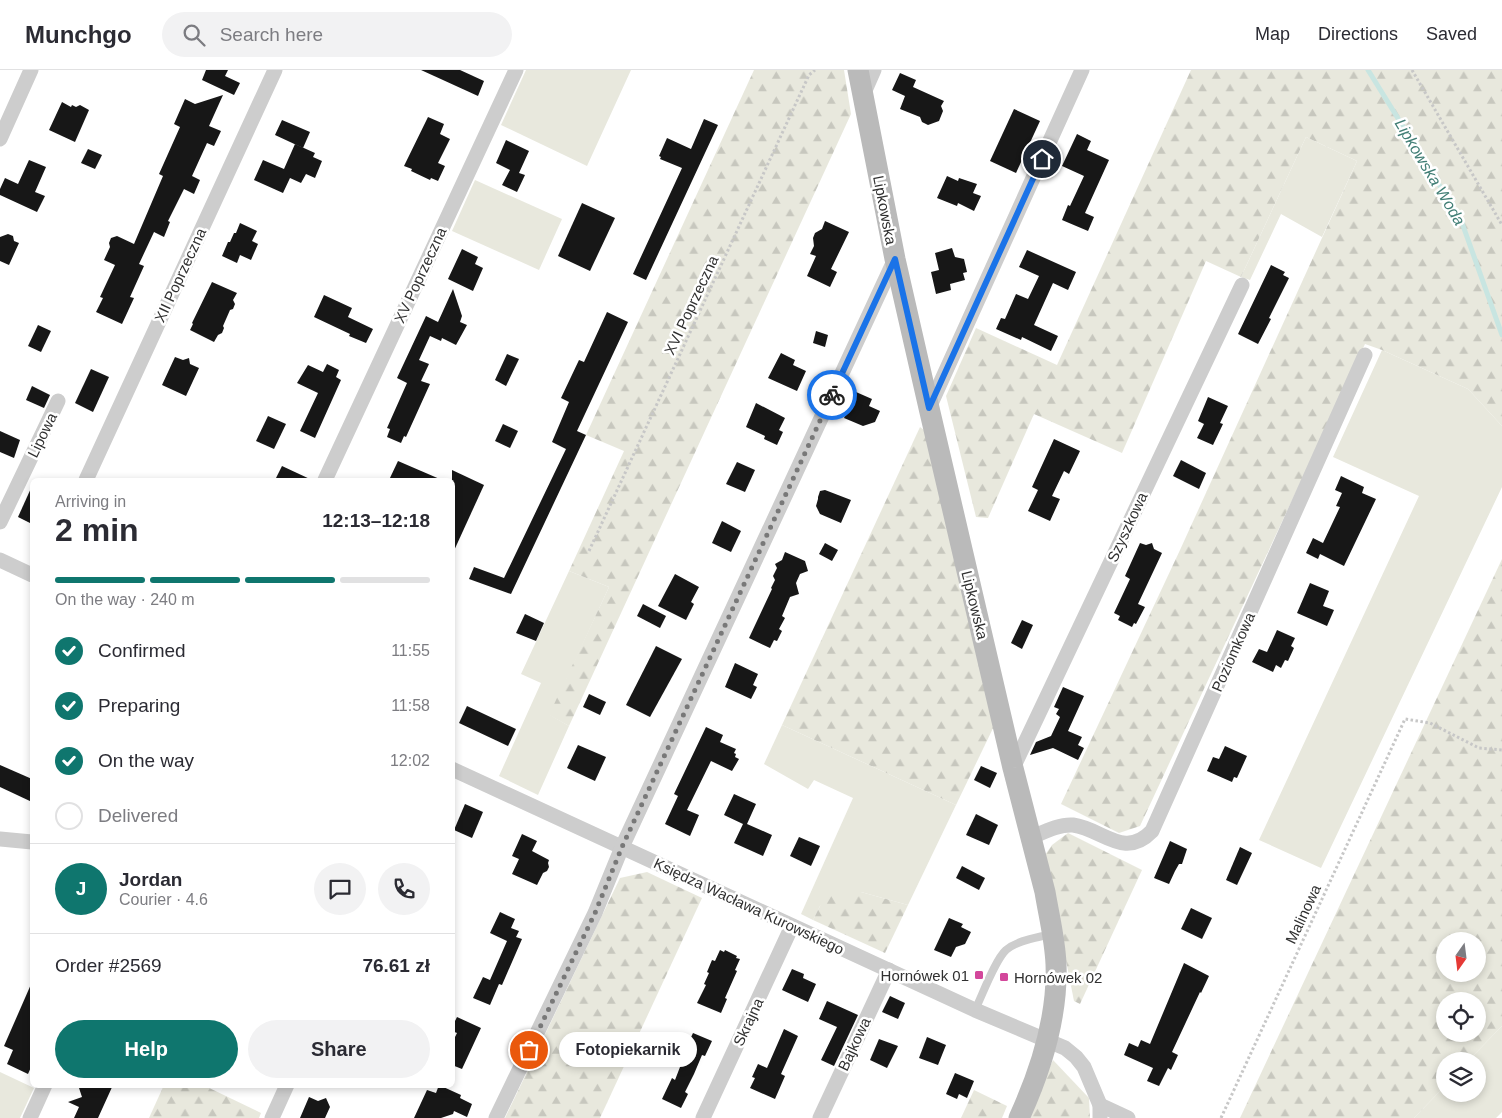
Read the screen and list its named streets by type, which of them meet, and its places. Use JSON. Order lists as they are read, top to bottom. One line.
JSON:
{"streets":{"street":["Lipkowska","XII Poprzeczna","XV Poprzeczna","Lipowa","Szyszkowa","Poziomkowa","Księdza Wacława Kurowskiego","Skrajna","Bajkowa"],"path":["XVI Poprzeczna","Malinowa"]},"crossings":[["Lipkowska","Szyszkowa"],["Lipkowska","Poziomkowa"],["Lipkowska","Księdza Wacława Kurowskiego"],["Księdza Wacława Kurowskiego","Skrajna"],["Księdza Wacława Kurowskiego","Bajkowa"]],"water":["Lipkowska Woda"],"places":{"transit":["Hornówek 01","Hornówek 02"],"other":["Fotopiekarnik"]},"north":"bottom","page":{"header":"Munchgo","search":"Search here","nav":["Map","Directions","Saved"],"heading":["2 min","Arriving in","12:13–12:18"],"panel":["Jordan","Courier · 4.6","Order #2569","76.61 zł"],"bar":"On the way · 240 m","list":[["Confirmed","11:55"],["Preparing","11:58"],["On the way","12:02"],"Delivered"],"round":"J","buttons":["Help","Share"],"bubble":"Fotopiekarnik"}}
